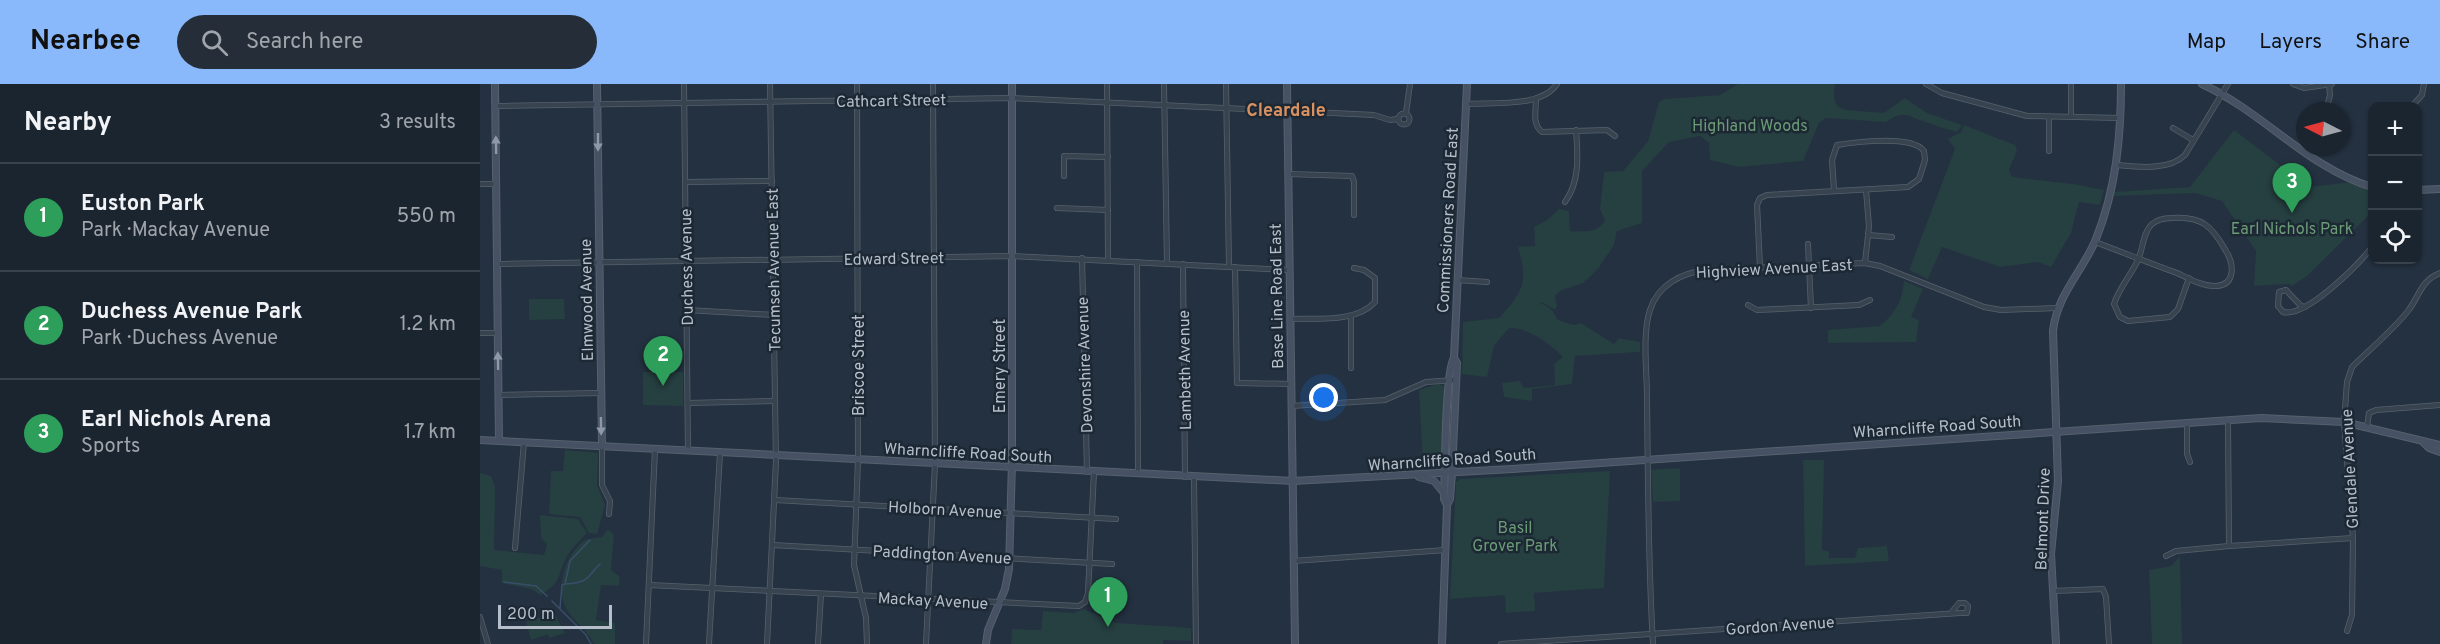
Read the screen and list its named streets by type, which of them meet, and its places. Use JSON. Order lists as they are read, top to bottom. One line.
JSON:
{"streets":{"street":["Cathcart Street","Commissioners Road East","Edward Street","Duchess Avenue","Highview Avenue East","Tecumseh Avenue East","Base Line Road East","Elmwood Avenue","Briscoe Street","Devonshire Avenue","Emery Street","Lambeth Avenue","Wharncliffe Road South","Glendale Avenue","Holborn Avenue","Belmont Drive","Paddington Avenue","Mackay Avenue","Gordon Avenue"]},"crossings":[["Cathcart Street","Duchess Avenue"],["Cathcart Street","Tecumseh Avenue East"],["Cathcart Street","Base Line Road East"],["Cathcart Street","Elmwood Avenue"],["Cathcart Street","Briscoe Street"],["Cathcart Street","Emery Street"],["Commissioners Road East","Wharncliffe Road South"],["Edward Street","Duchess Avenue"],["Edward Street","Tecumseh Avenue East"],["Edward Street","Base Line Road East"],["Edward Street","Elmwood Avenue"],["Edward Street","Briscoe Street"],["Edward Street","Devonshire Avenue"],["Edward Street","Emery Street"],["Edward Street","Lambeth Avenue"],["Duchess Avenue","Wharncliffe Road South"],["Highview Avenue East","Wharncliffe Road South"],["Highview Avenue East","Belmont Drive"],["Highview Avenue East","Gordon Avenue"],["Tecumseh Avenue East","Wharncliffe Road South"],["Tecumseh Avenue East","Holborn Avenue"],["Tecumseh Avenue East","Paddington Avenue"],["Tecumseh Avenue East","Mackay Avenue"],["Base Line Road East","Wharncliffe Road South"],["Elmwood Avenue","Wharncliffe Road South"],["Briscoe Street","Wharncliffe Road South"],["Briscoe Street","Holborn Avenue"],["Briscoe Street","Paddington Avenue"],["Briscoe Street","Mackay Avenue"],["Devonshire Avenue","Wharncliffe Road South"],["Devonshire Avenue","Mackay Avenue"],["Emery Street","Wharncliffe Road South"],["Emery Street","Holborn Avenue"],["Emery Street","Paddington Avenue"],["Emery Street","Mackay Avenue"],["Lambeth Avenue","Wharncliffe Road South"],["Wharncliffe Road South","Glendale Avenue"],["Wharncliffe Road South","Belmont Drive"],["Wharncliffe Road South","Mackay Avenue"],["Holborn Avenue","Mackay Avenue"],["Paddington Avenue","Mackay Avenue"]],"one_way":["Elmwood Avenue"],"districts":["Cleardale"],"parks":["Highland Woods","Earl Nichols Park","Basil Grover Park"],"scale_bar":"200 m","north":"left","page":{"header":"Nearbee","search":"Search here","nav":["Map","Layers","Share"],"heading":["Nearby","3 results"],"map_buttons":["+","−"],"list":[{"mark":"1","name":"Euston Park","note":"Park · Mackay Avenue","value":"550 m"},{"mark":"2","name":"Duchess Avenue Park","note":"Park · Duchess Avenue","value":"1.2 km"},{"mark":"3","name":"Earl Nichols Arena","note":"Sports","value":"1.7 km"}],"pins":["3","2","1"],"scale":"200 m"}}
